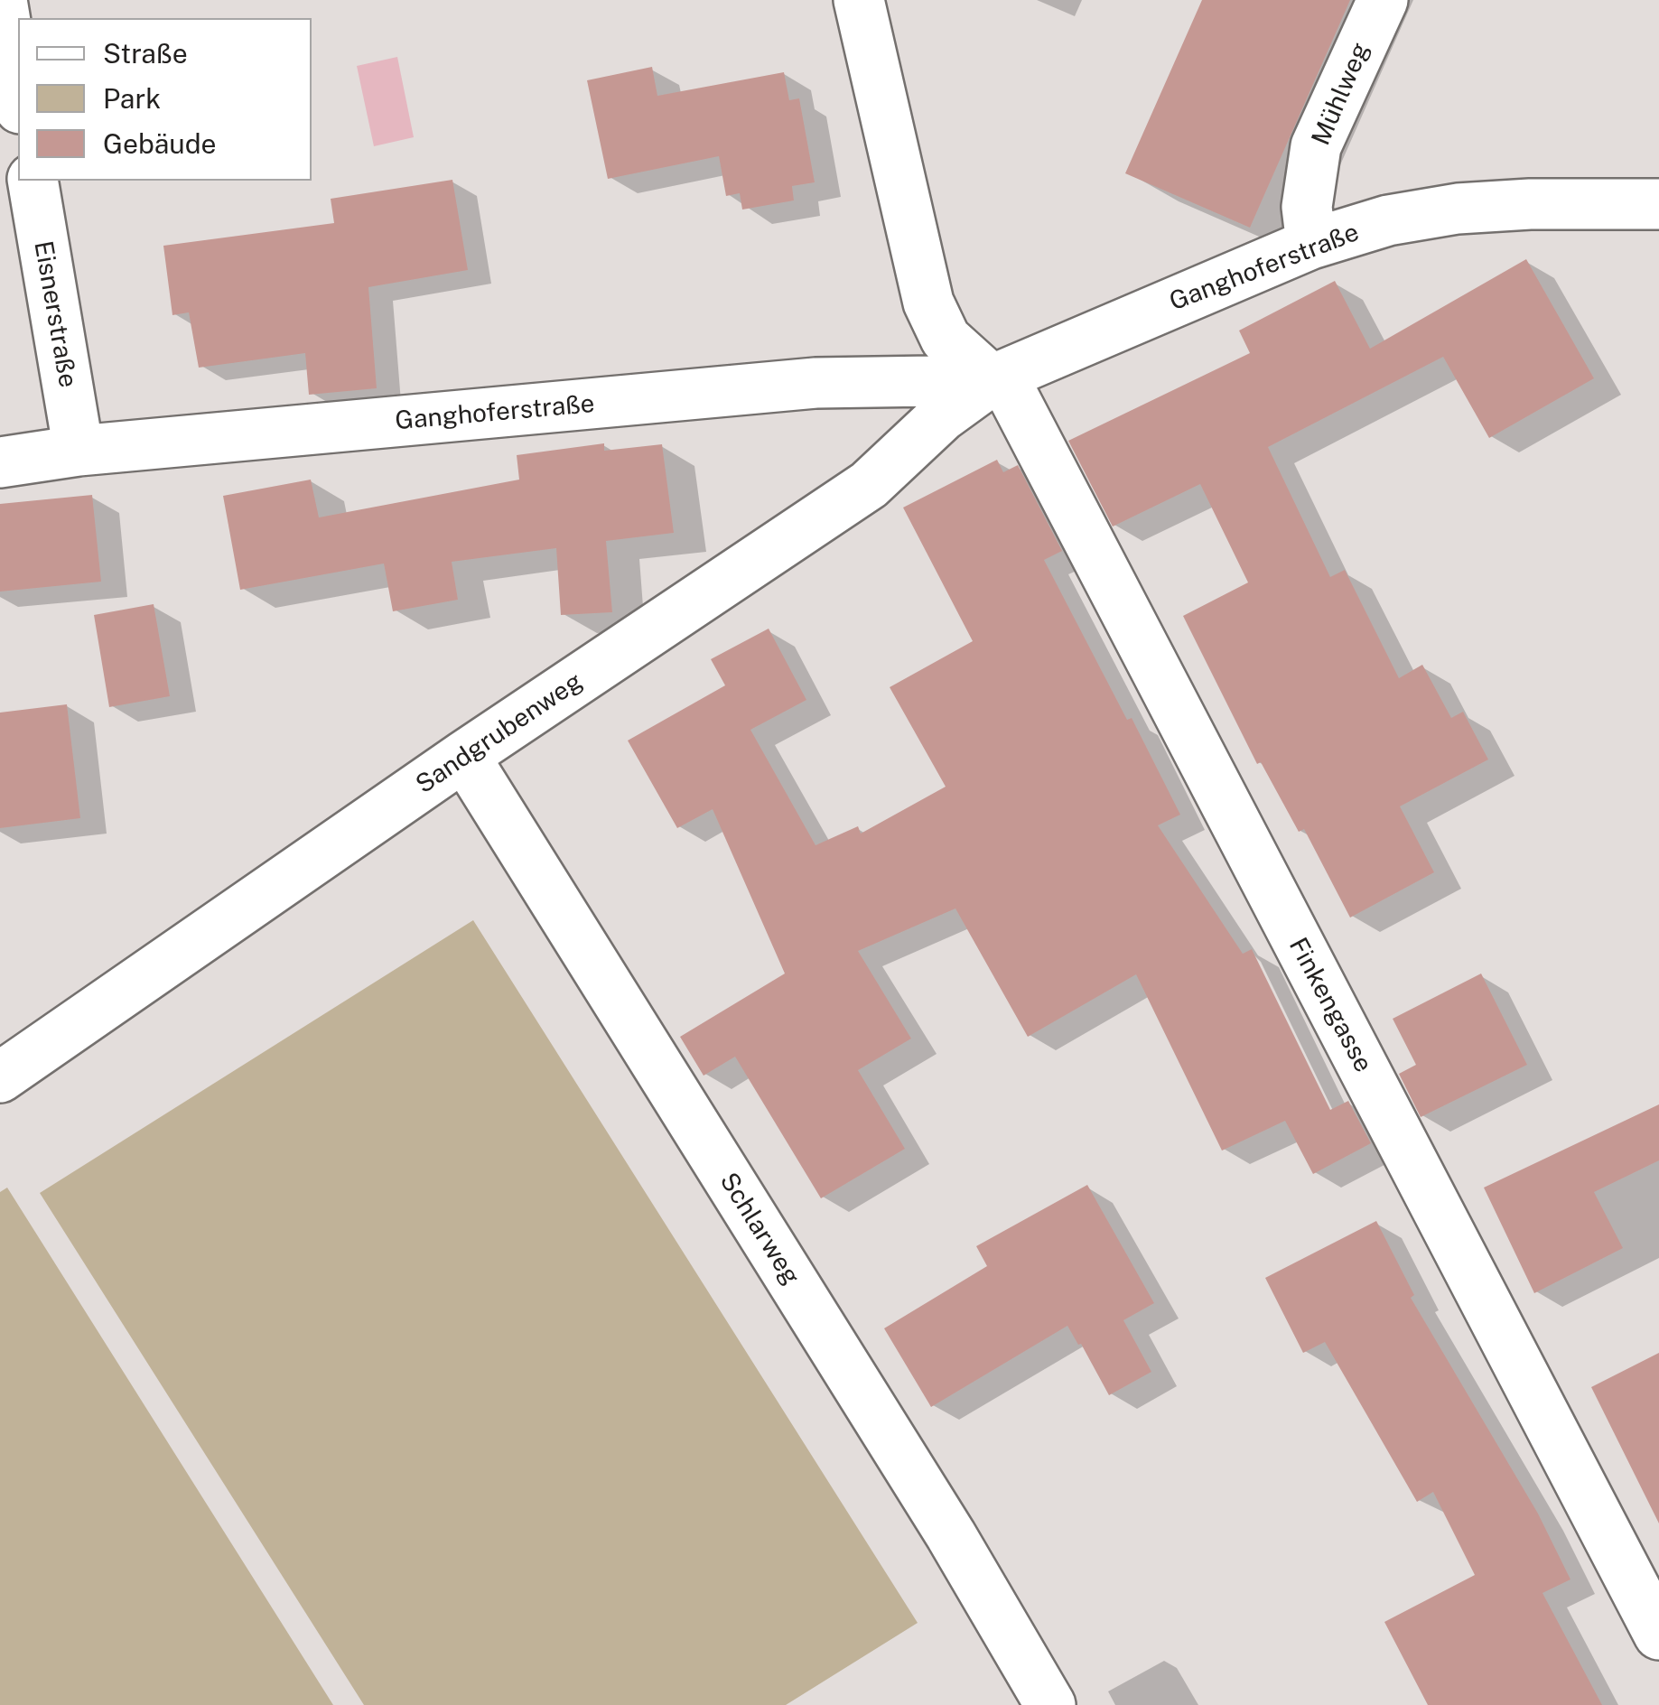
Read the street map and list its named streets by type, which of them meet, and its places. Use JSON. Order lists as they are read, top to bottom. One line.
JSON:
{"streets":{"street":["Mühlweg","Ganghoferstraße","Eisnerstraße","Sandgrubenweg","Finkengasse","Schlarweg"]},"crossings":[["Mühlweg","Ganghoferstraße"],["Ganghoferstraße","Eisnerstraße"],["Ganghoferstraße","Sandgrubenweg"],["Ganghoferstraße","Finkengasse"],["Sandgrubenweg","Finkengasse"],["Sandgrubenweg","Schlarweg"]],"legend":["Straße","Park","Gebäude"]}
